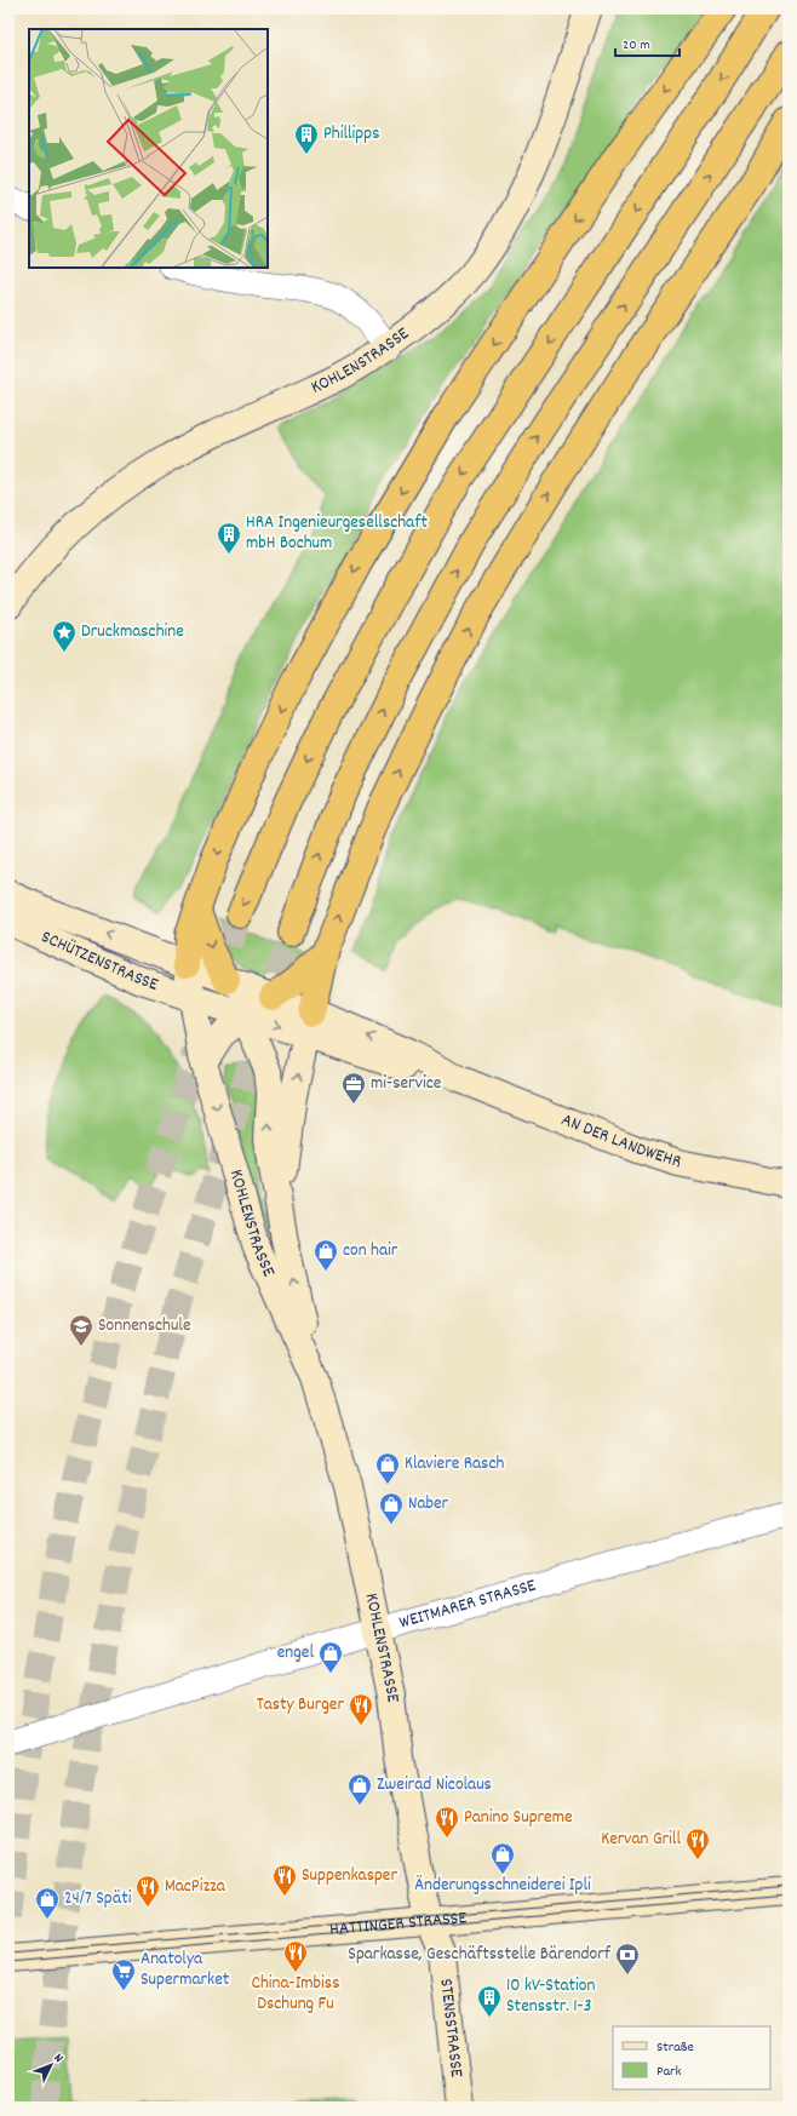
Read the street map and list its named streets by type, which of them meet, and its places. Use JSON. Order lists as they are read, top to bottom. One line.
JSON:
{"streets":{"street":["KOHLENSTRASSE","SCHÜTZENSTRASSE","AN DER LANDWEHR","WEITMARER STRASSE","HATTINGER STRASSE","STENSSTRASSE"]},"crossings":[["KOHLENSTRASSE","SCHÜTZENSTRASSE"],["KOHLENSTRASSE","AN DER LANDWEHR"],["KOHLENSTRASSE","WEITMARER STRASSE"],["KOHLENSTRASSE","HATTINGER STRASSE"],["KOHLENSTRASSE","STENSSTRASSE"],["SCHÜTZENSTRASSE","AN DER LANDWEHR"],["HATTINGER STRASSE","STENSSTRASSE"]],"places":{"building":["Phillipps","HRA Ingenieurgesellschaft mbH Bochum","10 kV-Station Stensstr. 1-3"],"place":["Druckmaschine"],"office":["mi-service"],"shop":["con hair","Klaviere Rasch","Naber","engel","Zweirad Nicolaus","Änderungsschneiderei Ipli","24/7 Späti"],"school or university":["Sonnenschule"],"restaurant":["Tasty Burger","Panino Supreme","Kervan Grill","Suppenkasper","MacPizza","China-Imbiss Dschung Fu"],"bank":["Sparkasse, Geschäftsstelle Bärendorf"],"supermarket":["Anatolya Supermarket"]},"legend":["Straße","Park"],"scale_bar":"20 m","north":"top right"}
